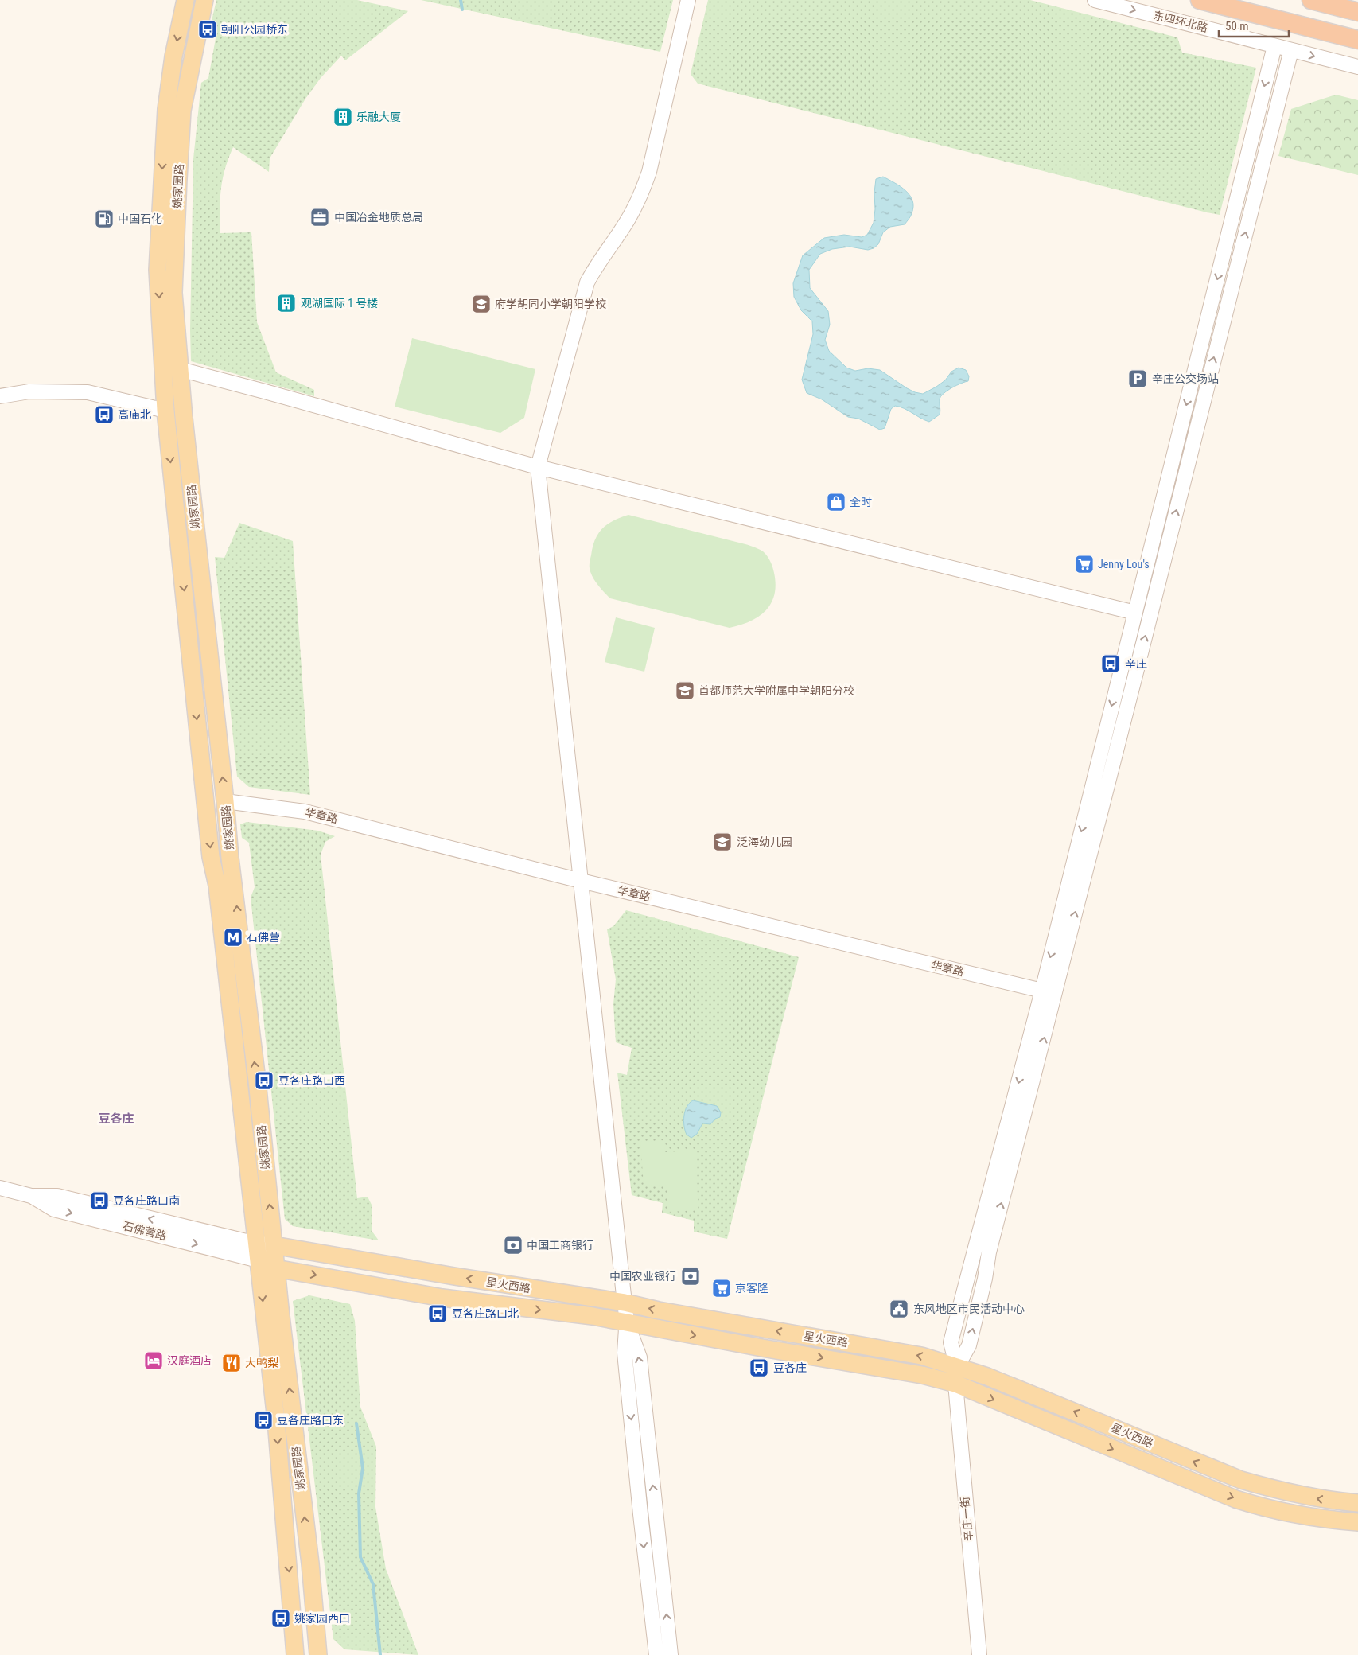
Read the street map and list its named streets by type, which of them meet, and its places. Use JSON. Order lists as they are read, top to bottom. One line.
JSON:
{"streets":{"main road":["姚家园路","石佛营路","星火西路"],"street":["东四环北路","华章路","辛庄一街"]},"crossings":[["姚家园路","华章路"],["姚家园路","石佛营路"],["姚家园路","星火西路"],["星火西路","辛庄一街"]],"one_way":["东四环北路"],"districts":["豆各庄"],"places":{"bus stop":["朝阳公园桥东","高庙北","辛庄","豆各庄路口西","豆各庄路口南","豆各庄路口北","豆各庄","豆各庄路口东","姚家园西口"],"building":["乐融大厦","观湖国际 1 号楼"],"office":["中国冶金地质总局"],"fuel station":["中国石化"],"school or university":["府学胡同小学朝阳学校","首都师范大学附属中学朝阳分校","泛海幼儿园"],"parking":["辛庄公交场站"],"shop":["全时"],"supermarket":["Jenny Lou's","京客隆"],"metro station":["石佛营"],"bank":["中国工商银行","中国农业银行"],"public building":["东风地区市民活动中心"],"hotel":["汉庭酒店"],"restaurant":["大鸭梨"]},"scale_bar":"50 m"}
